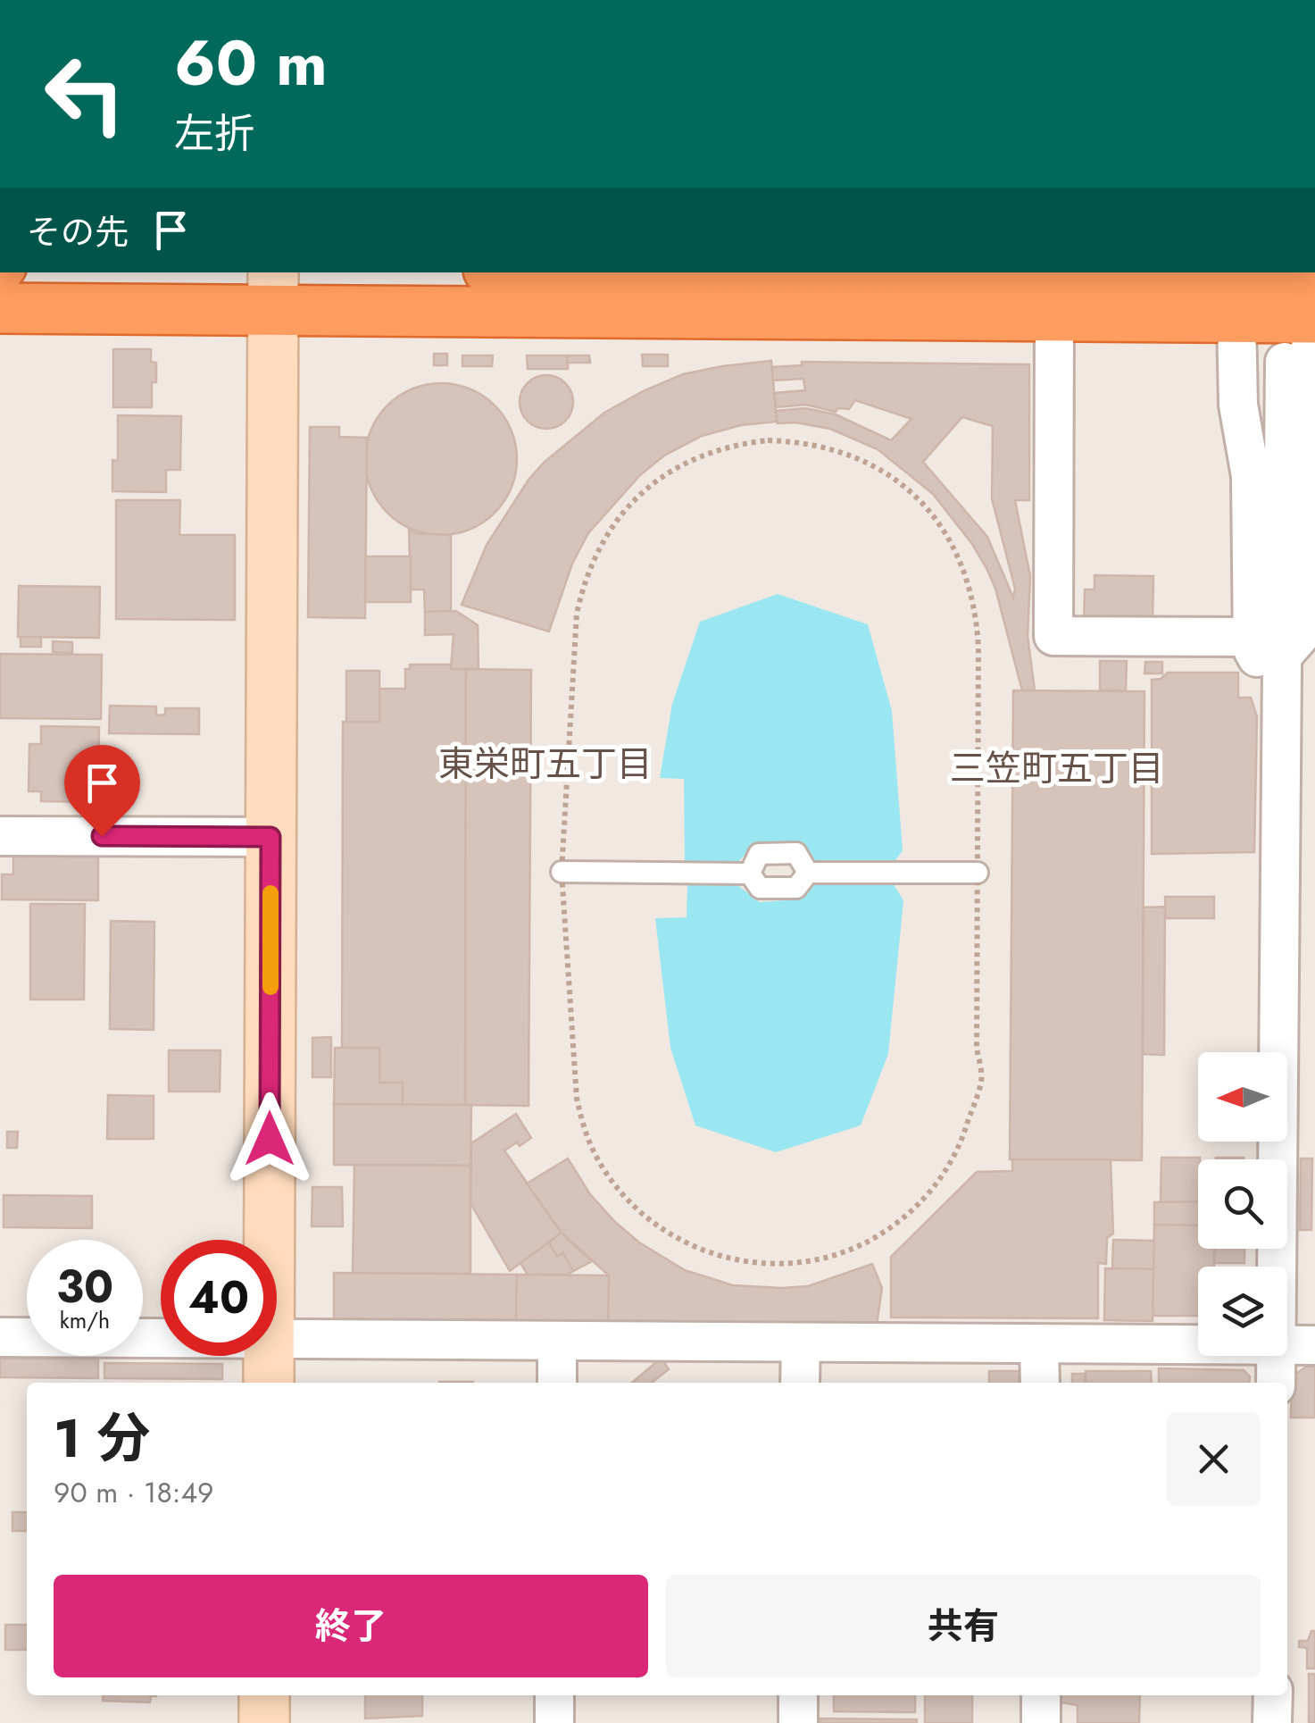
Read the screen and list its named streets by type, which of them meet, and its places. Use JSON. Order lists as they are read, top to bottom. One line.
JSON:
{"districts":["東栄町五丁目","三笠町五丁目"],"north":"left","page":{"turn":["60 m","左折"],"then":"その先","speed":"30 km/h","limit":"40","heading":["1 分","90 m · 18:49"],"buttons":["終了","共有"]}}
